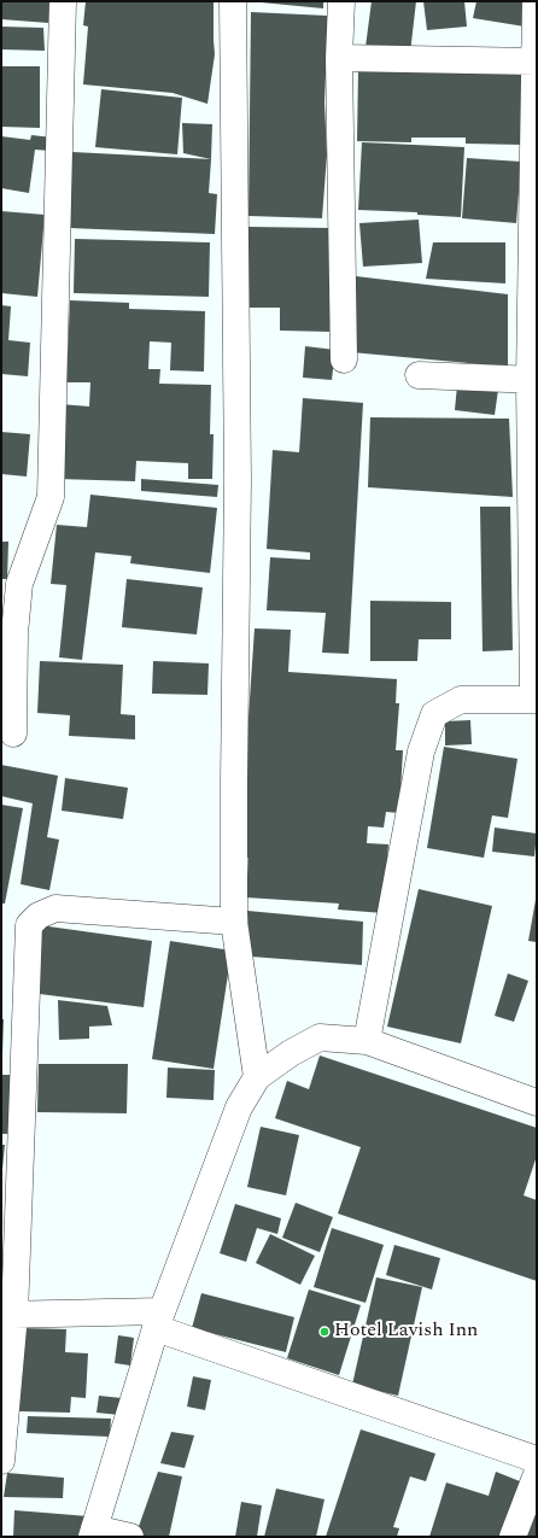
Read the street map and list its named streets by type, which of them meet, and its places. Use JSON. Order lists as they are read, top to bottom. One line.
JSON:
{"places":["Hotel Lavish Inn"]}
